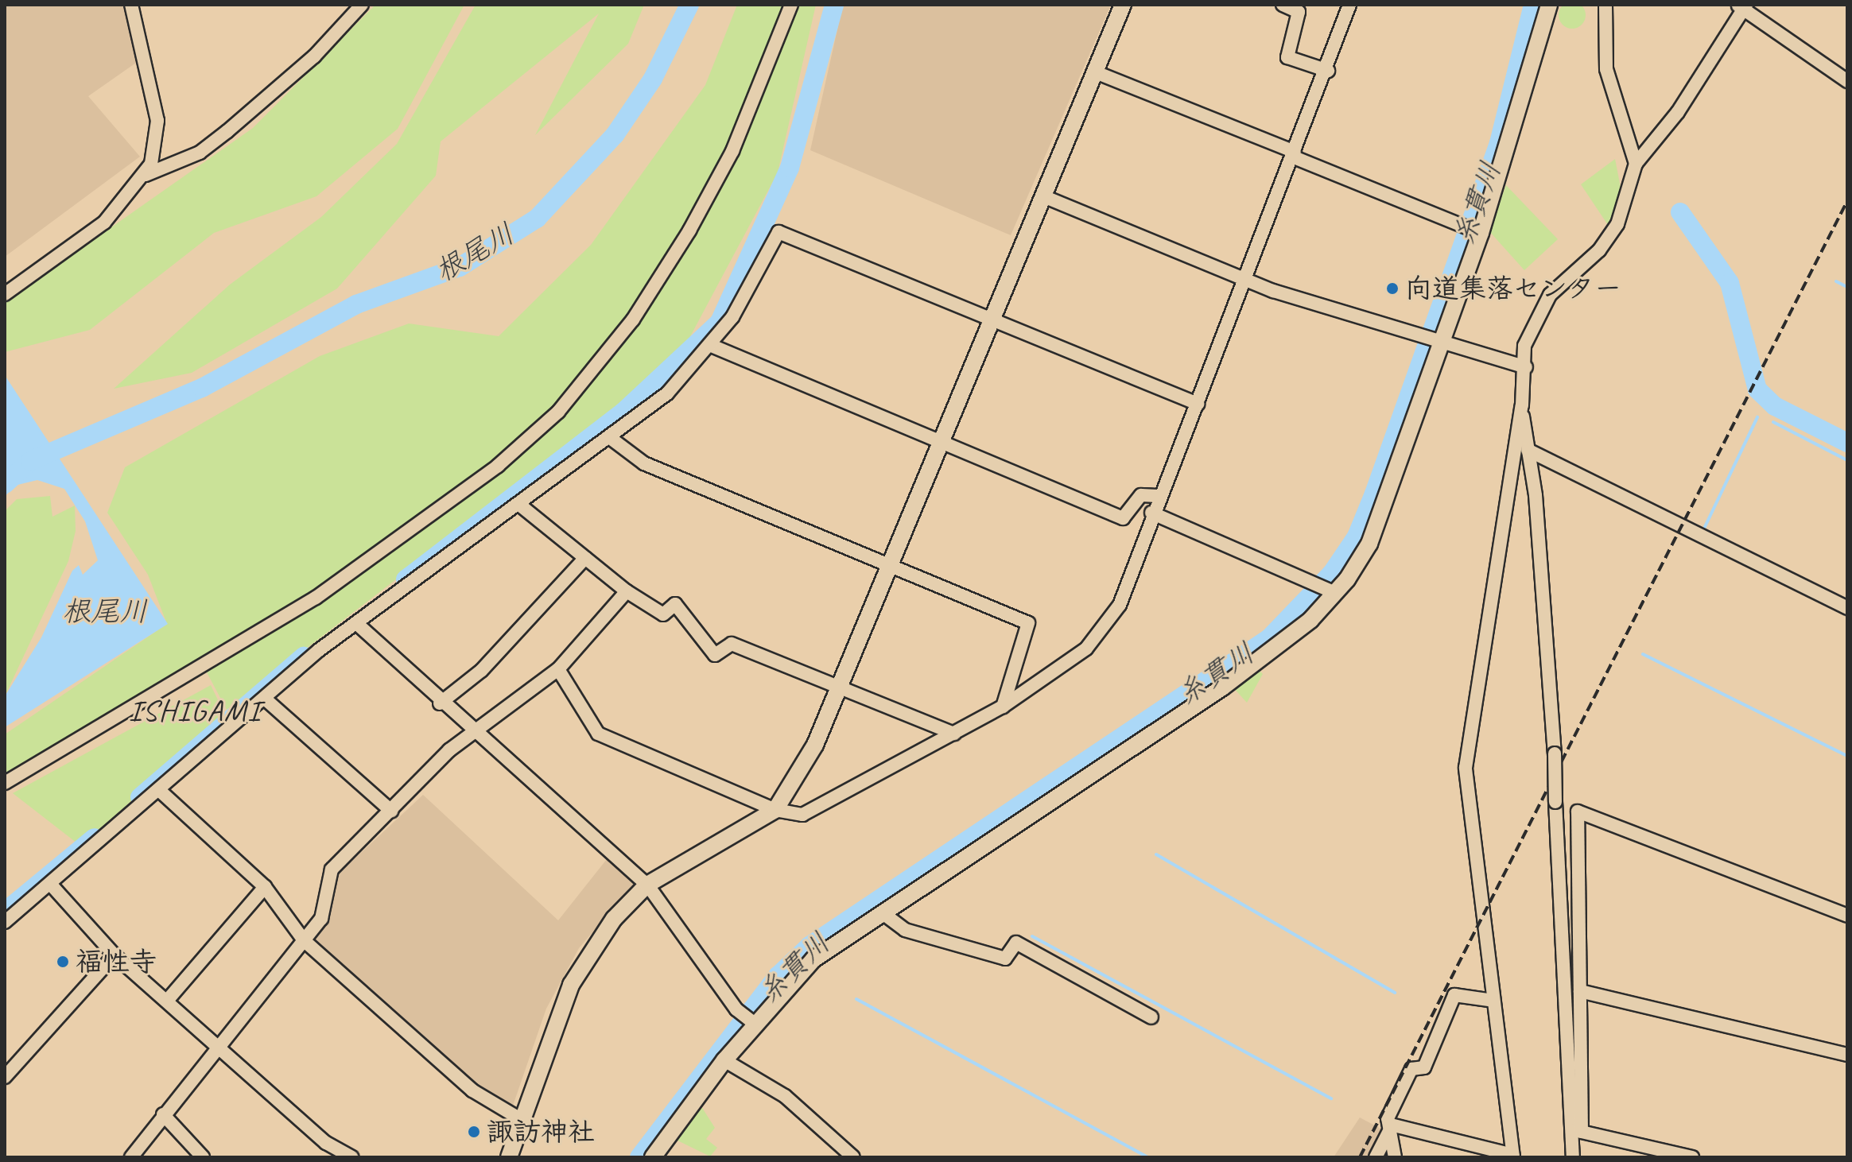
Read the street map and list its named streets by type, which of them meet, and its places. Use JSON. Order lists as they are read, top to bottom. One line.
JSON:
{"districts":["ISHIGAMI"],"water":["糸貫川","根尾川"],"places":["向道集落センター","福性寺","諏訪神社"]}
